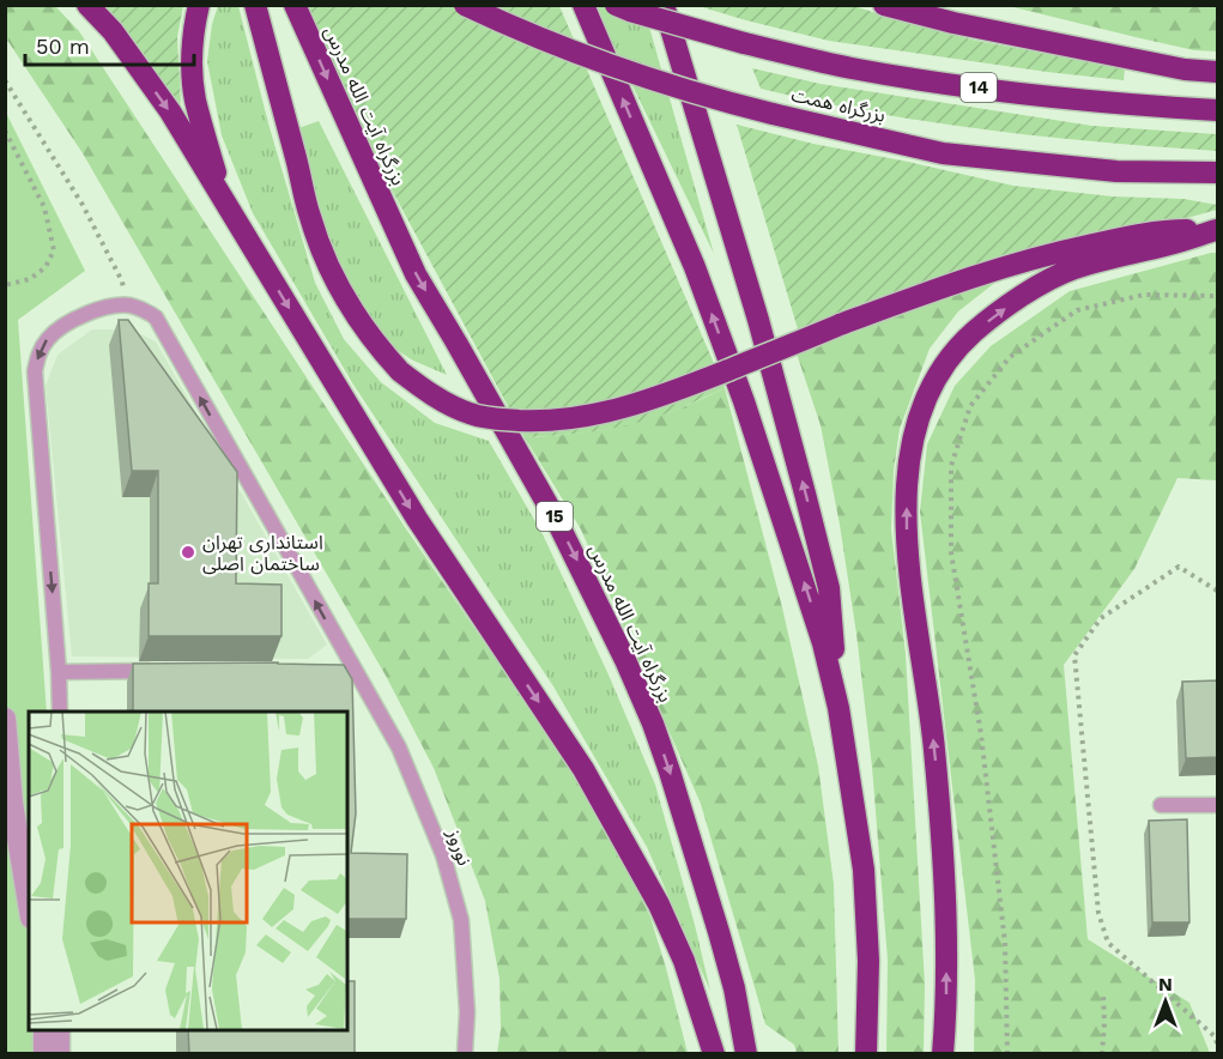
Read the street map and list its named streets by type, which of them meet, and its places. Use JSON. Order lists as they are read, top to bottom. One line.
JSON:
{"streets":{"highway":["14","بزرگراه همت","بزرگراه آیت الله مدرس","15"],"lane":["نوروز"]},"one_way":["نوروز"],"places":["استانداری تهران ساختمان اصلی"],"scale_bar":"50 m","north":"top"}
